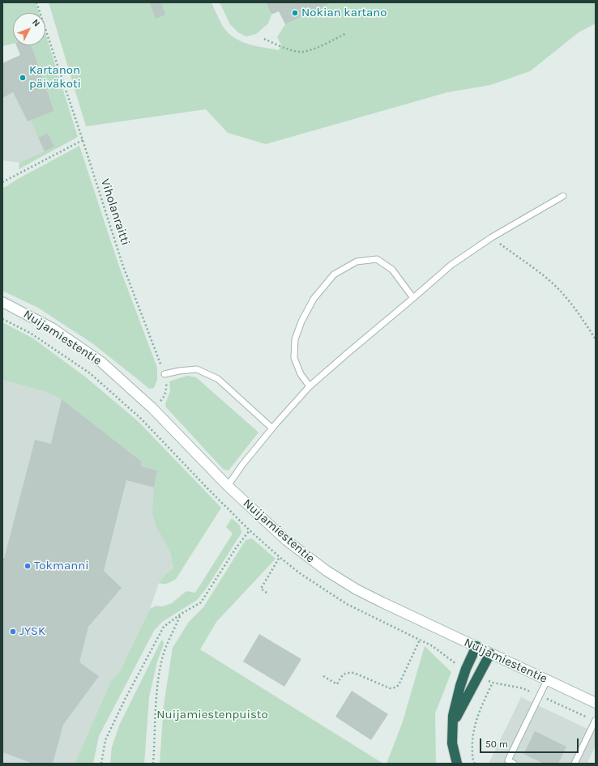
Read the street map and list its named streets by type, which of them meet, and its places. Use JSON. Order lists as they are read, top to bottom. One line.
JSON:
{"streets":{"main road":["Nuijamiestentie"],"path":["Viholanraitti"]},"crossings":[["Viholanraitti","Nuijamiestentie"]],"parks":["Nuijamiestenpuisto"],"places":["Nokian kartano","Kartanon päiväkoti","Tokmanni","JYSK"],"scale_bar":"50 m","north":"top right"}
